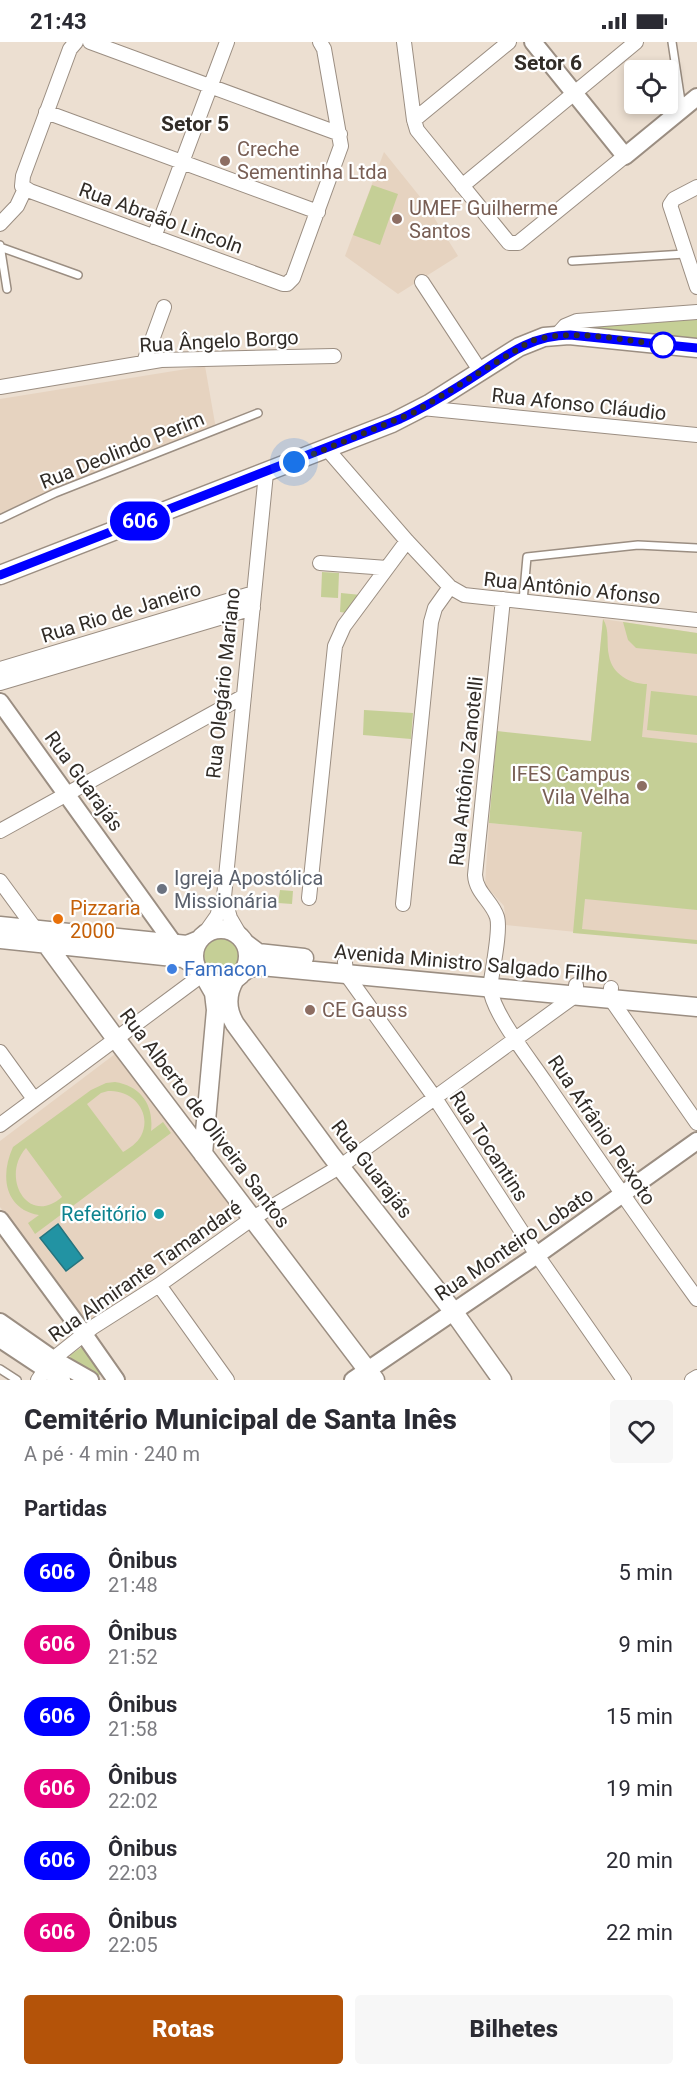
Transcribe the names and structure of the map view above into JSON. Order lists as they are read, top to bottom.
{
  "streets": {
    "main road": ["Rua Guarajás", "Avenida Ministro Salgado Filho", "Rua Alberto de Oliveira Santos"],
    "street": [
      "Rua Abraão Lincoln",
      "Rua Ângelo Borgo",
      "Rua Afonso Cláudio",
      "Rua Antônio Afonso",
      "Rua Rio de Janeiro",
      "Rua Olegário Mariano",
      "Rua Antônio Zanotelli",
      "Rua Afrânio Peixoto",
      "Rua Tocantins",
      "Rua Monteiro Lobato",
      "Rua Almirante Tamandaré"
    ],
    "lane": ["Rua Deolindo Perim"]
  },
  "crossings": [
    ["Rua Antônio Afonso", "Rua Antônio Zanotelli"],
    ["Rua Rio de Janeiro", "Rua Olegário Mariano"],
    ["Rua Olegário Mariano", "Rua Guarajás"],
    ["Rua Olegário Mariano", "Avenida Ministro Salgado Filho"],
    ["Rua Antônio Zanotelli", "Avenida Ministro Salgado Filho"],
    ["Rua Antônio Zanotelli", "Rua Afrânio Peixoto"],
    ["Rua Guarajás", "Avenida Ministro Salgado Filho"],
    ["Rua Guarajás", "Rua Monteiro Lobato"],
    ["Rua Guarajás", "Rua Almirante Tamandaré"],
    ["Avenida Ministro Salgado Filho", "Rua Afrânio Peixoto"],
    ["Avenida Ministro Salgado Filho", "Rua Tocantins"],
    ["Avenida Ministro Salgado Filho", "Rua Almirante Tamandaré"],
    ["Rua Alberto de Oliveira Santos", "Rua Monteiro Lobato"],
    ["Rua Alberto de Oliveira Santos", "Rua Almirante Tamandaré"],
    ["Rua Afrânio Peixoto", "Rua Monteiro Lobato"],
    ["Rua Afrânio Peixoto", "Rua Almirante Tamandaré"],
    ["Rua Tocantins", "Rua Monteiro Lobato"],
    ["Rua Tocantins", "Rua Almirante Tamandaré"]
  ],
  "districts": ["Setor 6", "Setor 5"],
  "places": [
    "Creche Sementinha Ltda",
    "UMEF Guilherme Santos",
    "IFES Campus Vila Velha",
    "Igreja Apostólica Missionária",
    "Pizzaria 2000",
    "Famacon",
    "CE Gauss",
    "Refeitório"
  ],
  "lines": ["bus line 606"],
  "page": {
    "status": "21:43",
    "on_map": "606",
    "heading": [
      ["Cemitério Municipal de Santa Inês", "A pé · 4 min · 240 m"],
      "Partidas"
    ],
    "list": [
      {
        "mark": "606",
        "name": "Ônibus",
        "note": "21:48",
        "value": "5 min"
      },
      {
        "mark": "606",
        "name": "Ônibus",
        "note": "21:52",
        "value": "9 min"
      },
      {
        "mark": "606",
        "name": "Ônibus",
        "note": "21:58",
        "value": "15 min"
      },
      {
        "mark": "606",
        "name": "Ônibus",
        "note": "22:02",
        "value": "19 min"
      },
      {
        "mark": "606",
        "name": "Ônibus",
        "note": "22:03",
        "value": "20 min"
      },
      {
        "mark": "606",
        "name": "Ônibus",
        "note": "22:05",
        "value": "22 min"
      }
    ],
    "buttons": ["Rotas", "Bilhetes"]
  }
}
